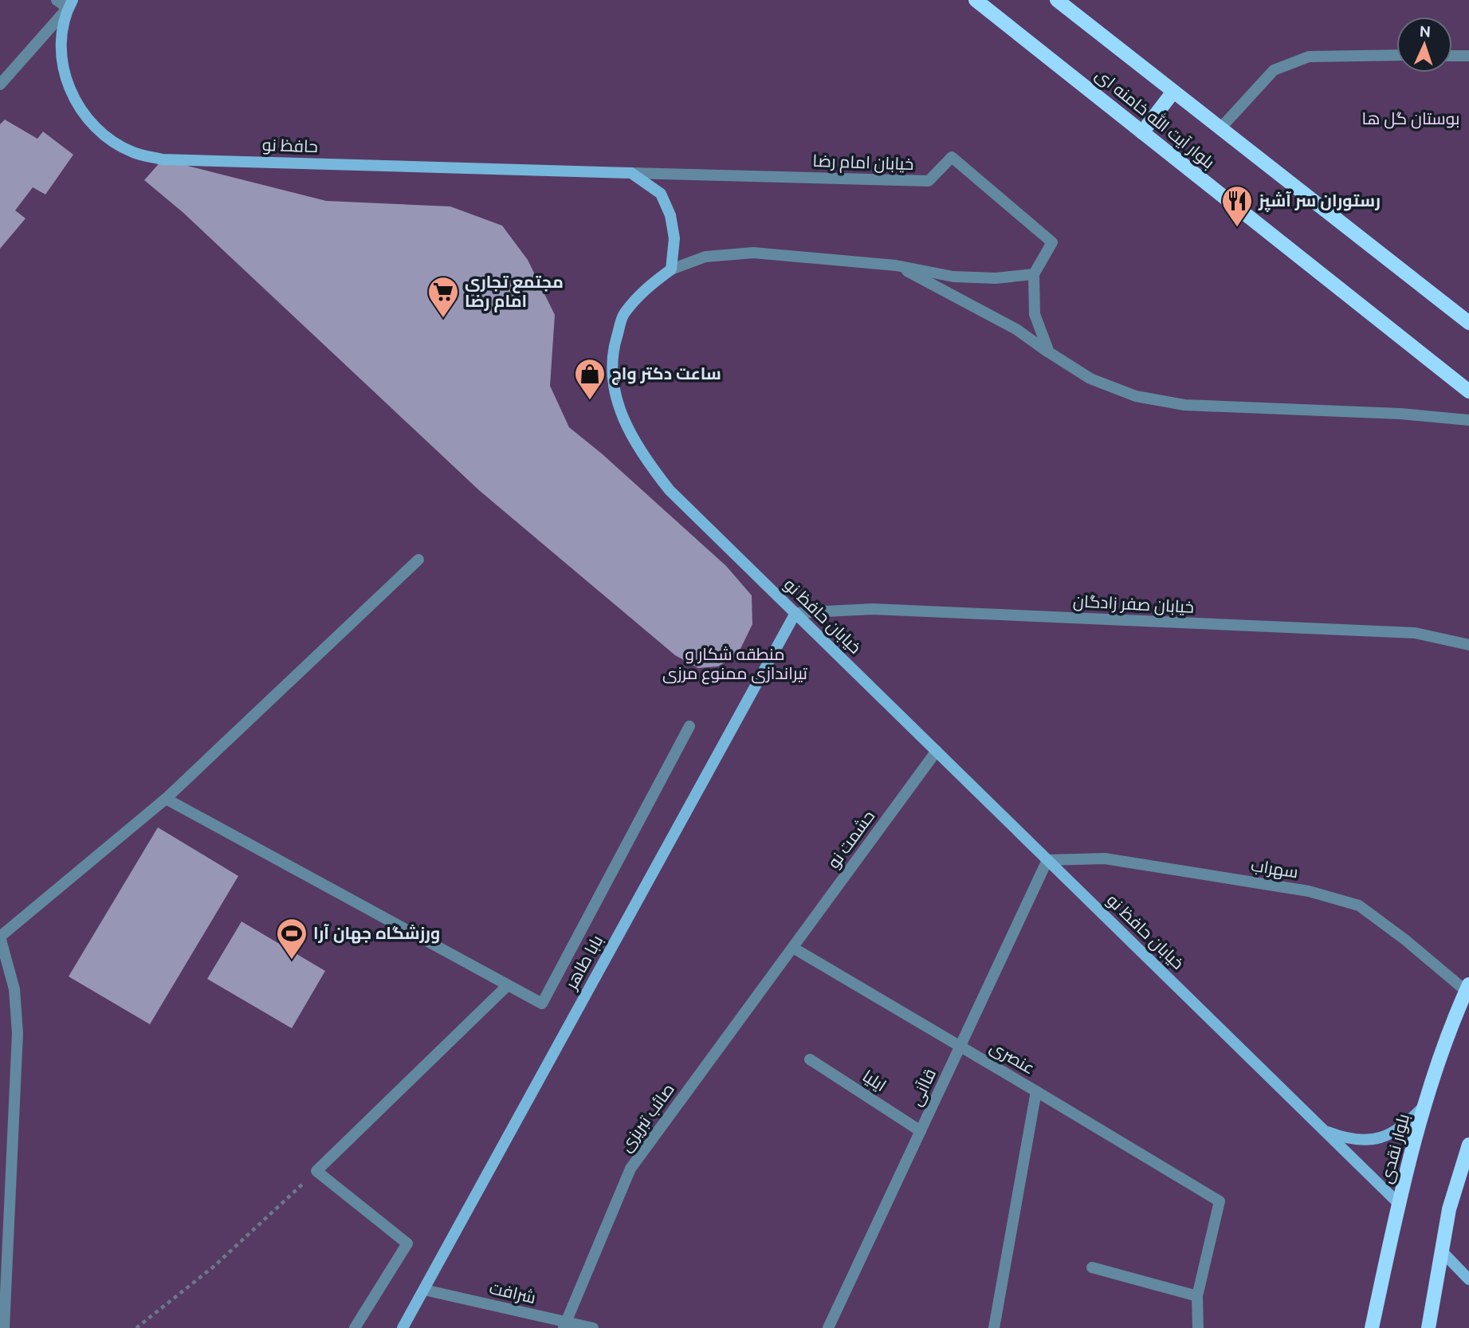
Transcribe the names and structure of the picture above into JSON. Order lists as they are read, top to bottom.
{
  "streets": {
    "main road": [
      "بلوار آیت الله خامنه ای",
      "حافظ نو",
      "خیابان حافظ نو",
      "بابا طاهر",
      "بلوار نقدی"
    ],
    "street": [
      "خیابان امام رضا",
      "خیابان صفر زادگان",
      "حشمت نو",
      "سهراب",
      "عنصری",
      "ایلیا",
      "قاآنی",
      "صائب تبریزی",
      "شرافت"
    ]
  },
  "crossings": [
    ["حافظ نو", "خیابان امام رضا"],
    ["خیابان امام رضا", "خیابان حافظ نو"],
    ["خیابان صفر زادگان", "خیابان حافظ نو"],
    ["خیابان صفر زادگان", "بابا طاهر"],
    ["خیابان حافظ نو", "حشمت نو"],
    ["خیابان حافظ نو", "سهراب"],
    ["خیابان حافظ نو", "بابا طاهر"],
    ["خیابان حافظ نو", "قاآنی"],
    ["خیابان حافظ نو", "بلوار نقدی"],
    ["حشمت نو", "عنصری"],
    ["حشمت نو", "صائب تبریزی"],
    ["سهراب", "قاآنی"],
    ["سهراب", "بلوار نقدی"],
    ["بابا طاهر", "شرافت"],
    ["عنصری", "قاآنی"],
    ["عنصری", "صائب تبریزی"],
    ["ایلیا", "قاآنی"],
    ["صائب تبریزی", "شرافت"]
  ],
  "parks": ["بوستان گل ها", "منطقه شکار و تیراندازی ممنوع مرزی"],
  "places": {
    "restaurant": ["رستوران سر آشپز"],
    "supermarket": ["مجتمع تجاری امام رضا"],
    "shop": ["ساعت دکتر واچ"],
    "sports": ["ورزشگاه جهان آرا"]
  },
  "north": "top"
}
